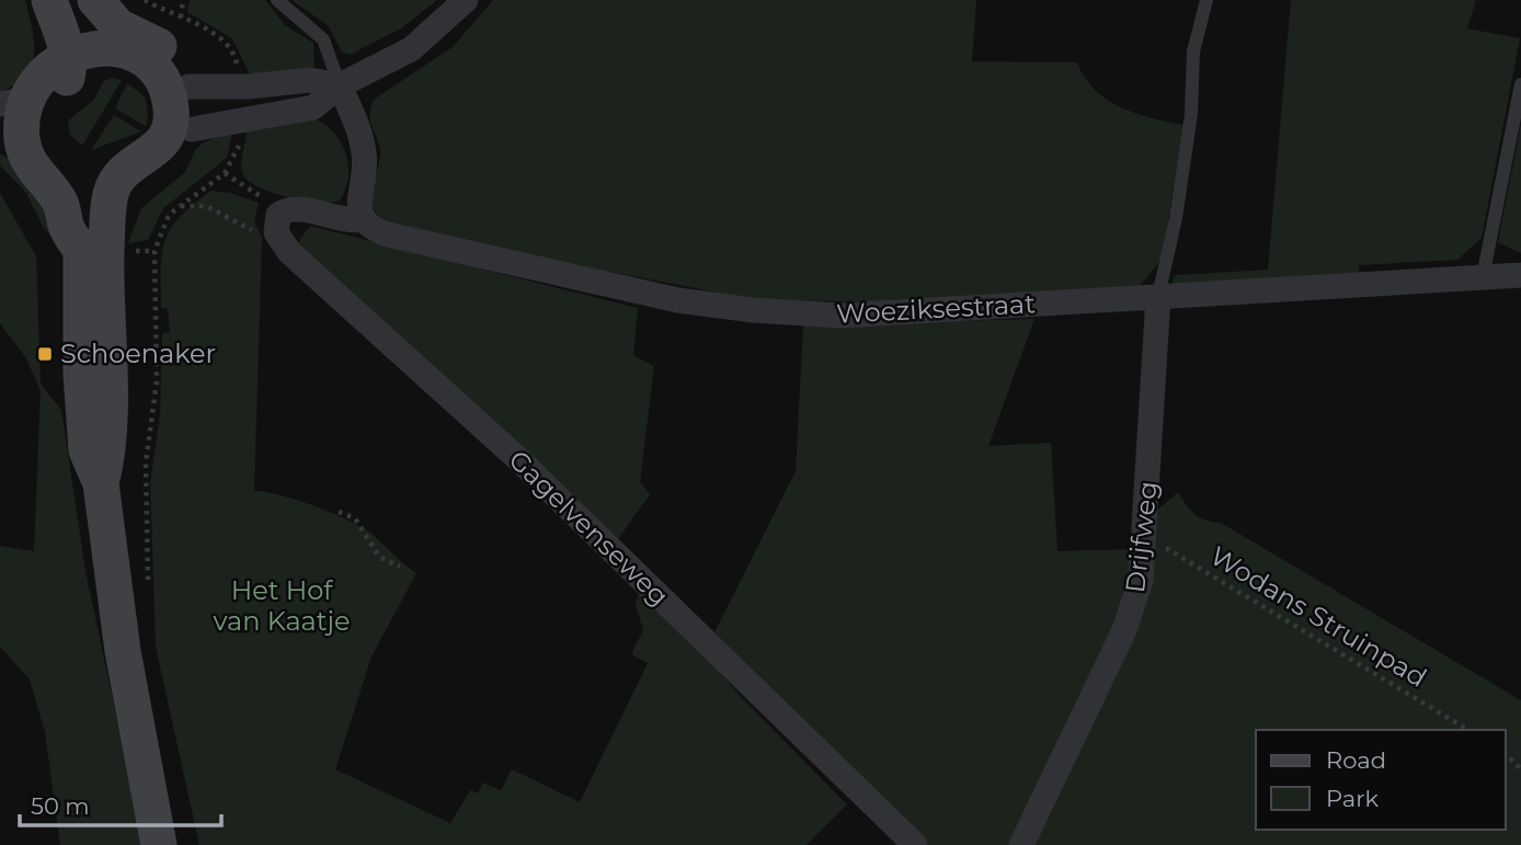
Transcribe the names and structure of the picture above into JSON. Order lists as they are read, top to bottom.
{
  "streets": {
    "street": ["Woeziksestraat", "Gagelvenseweg", "Drijfweg"],
    "path": ["Wodans Struinpad"]
  },
  "crossings": [
    ["Woeziksestraat", "Drijfweg"],
    ["Drijfweg", "Wodans Struinpad"]
  ],
  "parks": ["Het Hof van Kaatje"],
  "places": {
    "transit": ["Schoenaker"]
  },
  "legend": ["Road", "Park"],
  "scale_bar": "50 m"
}
